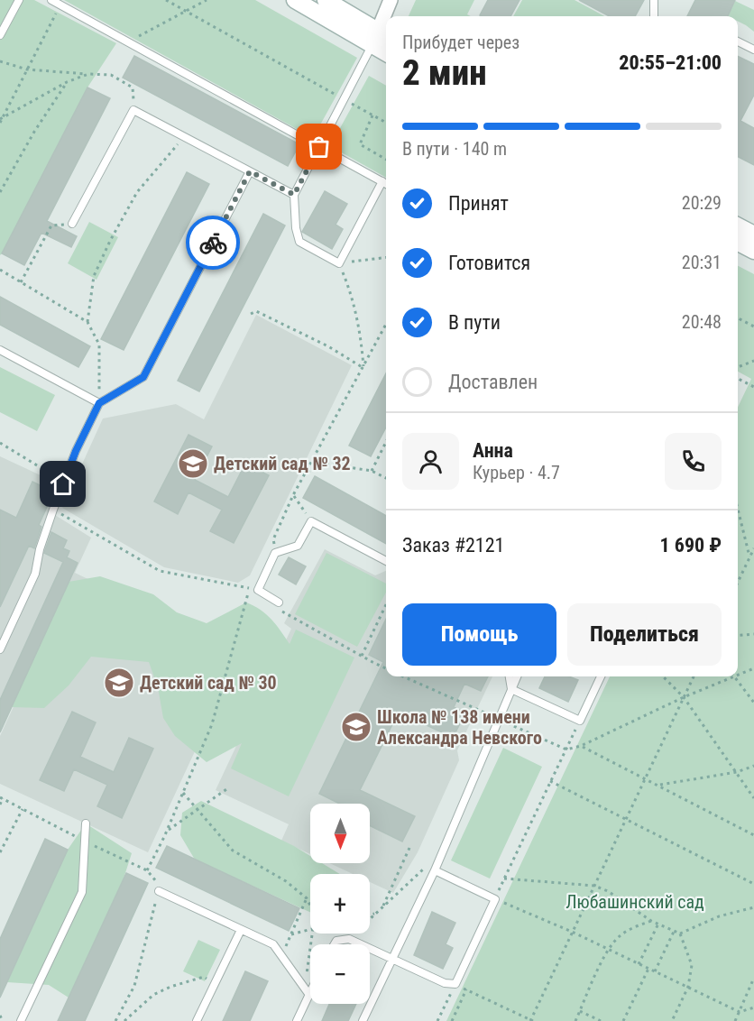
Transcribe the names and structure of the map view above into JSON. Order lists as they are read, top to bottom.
{
  "parks": ["Любашинский сад"],
  "places": {
    "school or university": ["Детский сад № 32", "Детский сад № 30", "Школа № 138 имени Александра Невского"]
  },
  "north": "bottom",
  "page": {
    "heading": ["2 мин", "Прибудет через", "20:55–21:00"],
    "panel": [
      "Анна",
      "Курьер · 4.7",
      "Заказ #2121",
      "1 690 ₽"
    ],
    "bar": "В пути · 140 m",
    "list": [
      ["Принят", "20:29"],
      ["Готовится", "20:31"],
      ["В пути", "20:48"],
      "Доставлен"
    ],
    "buttons": ["Помощь", "Поделиться"],
    "map_buttons": ["+", "−"]
  }
}
